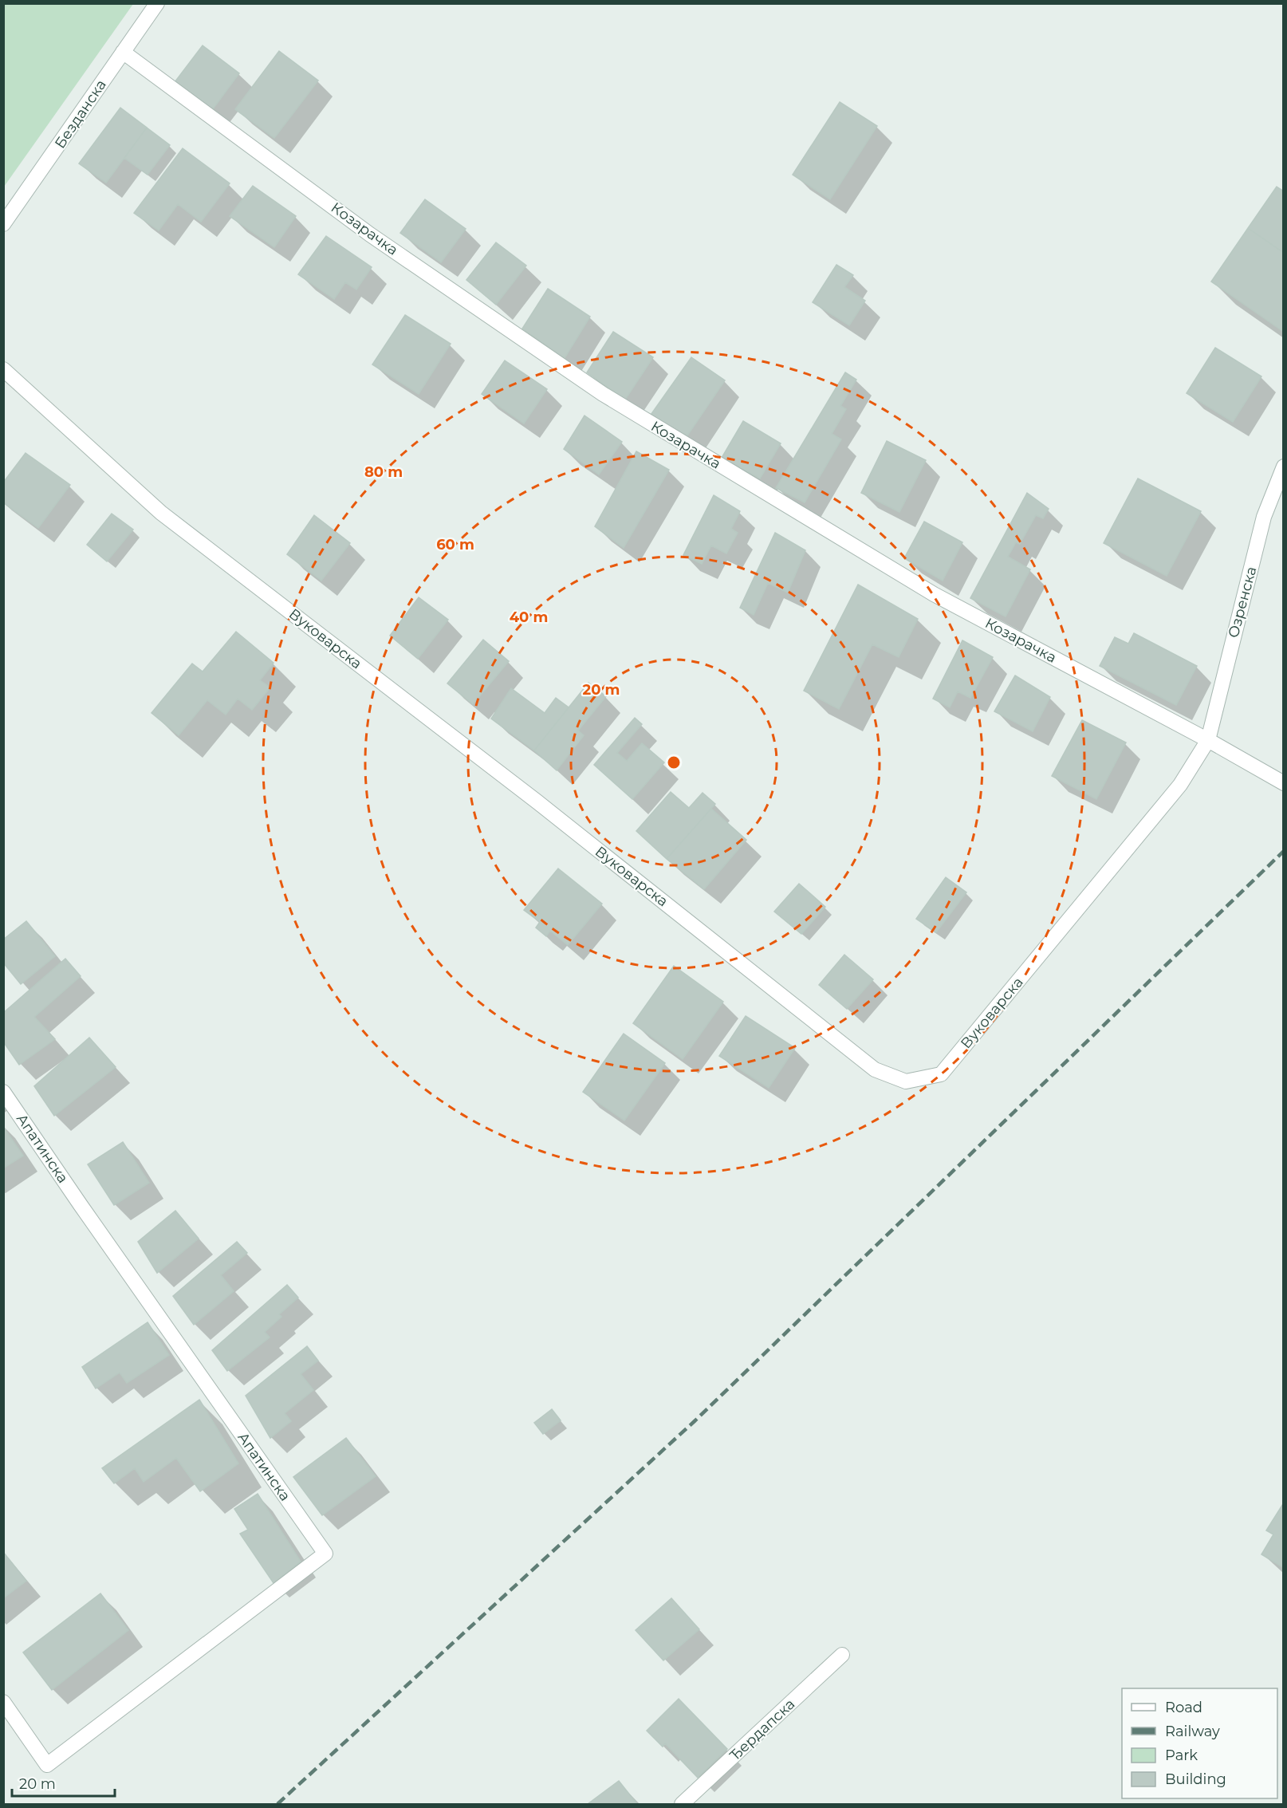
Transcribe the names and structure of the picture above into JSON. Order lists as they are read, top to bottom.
{
  "streets": {
    "street": [
      "Безданска",
      "Козарачка",
      "Озренска",
      "Вуковарска",
      "Апатинска",
      "Ђердапска"
    ]
  },
  "crossings": [
    ["Безданска", "Козарачка"],
    ["Козарачка", "Озренска"],
    ["Козарачка", "Вуковарска"],
    ["Озренска", "Вуковарска"]
  ],
  "legend": [
    "Road",
    "Railway",
    "Park",
    "Building"
  ],
  "scale_bar": "20 m",
  "rings": [
    "80 m",
    "60 m",
    "40 m",
    "20 m"
  ]
}
